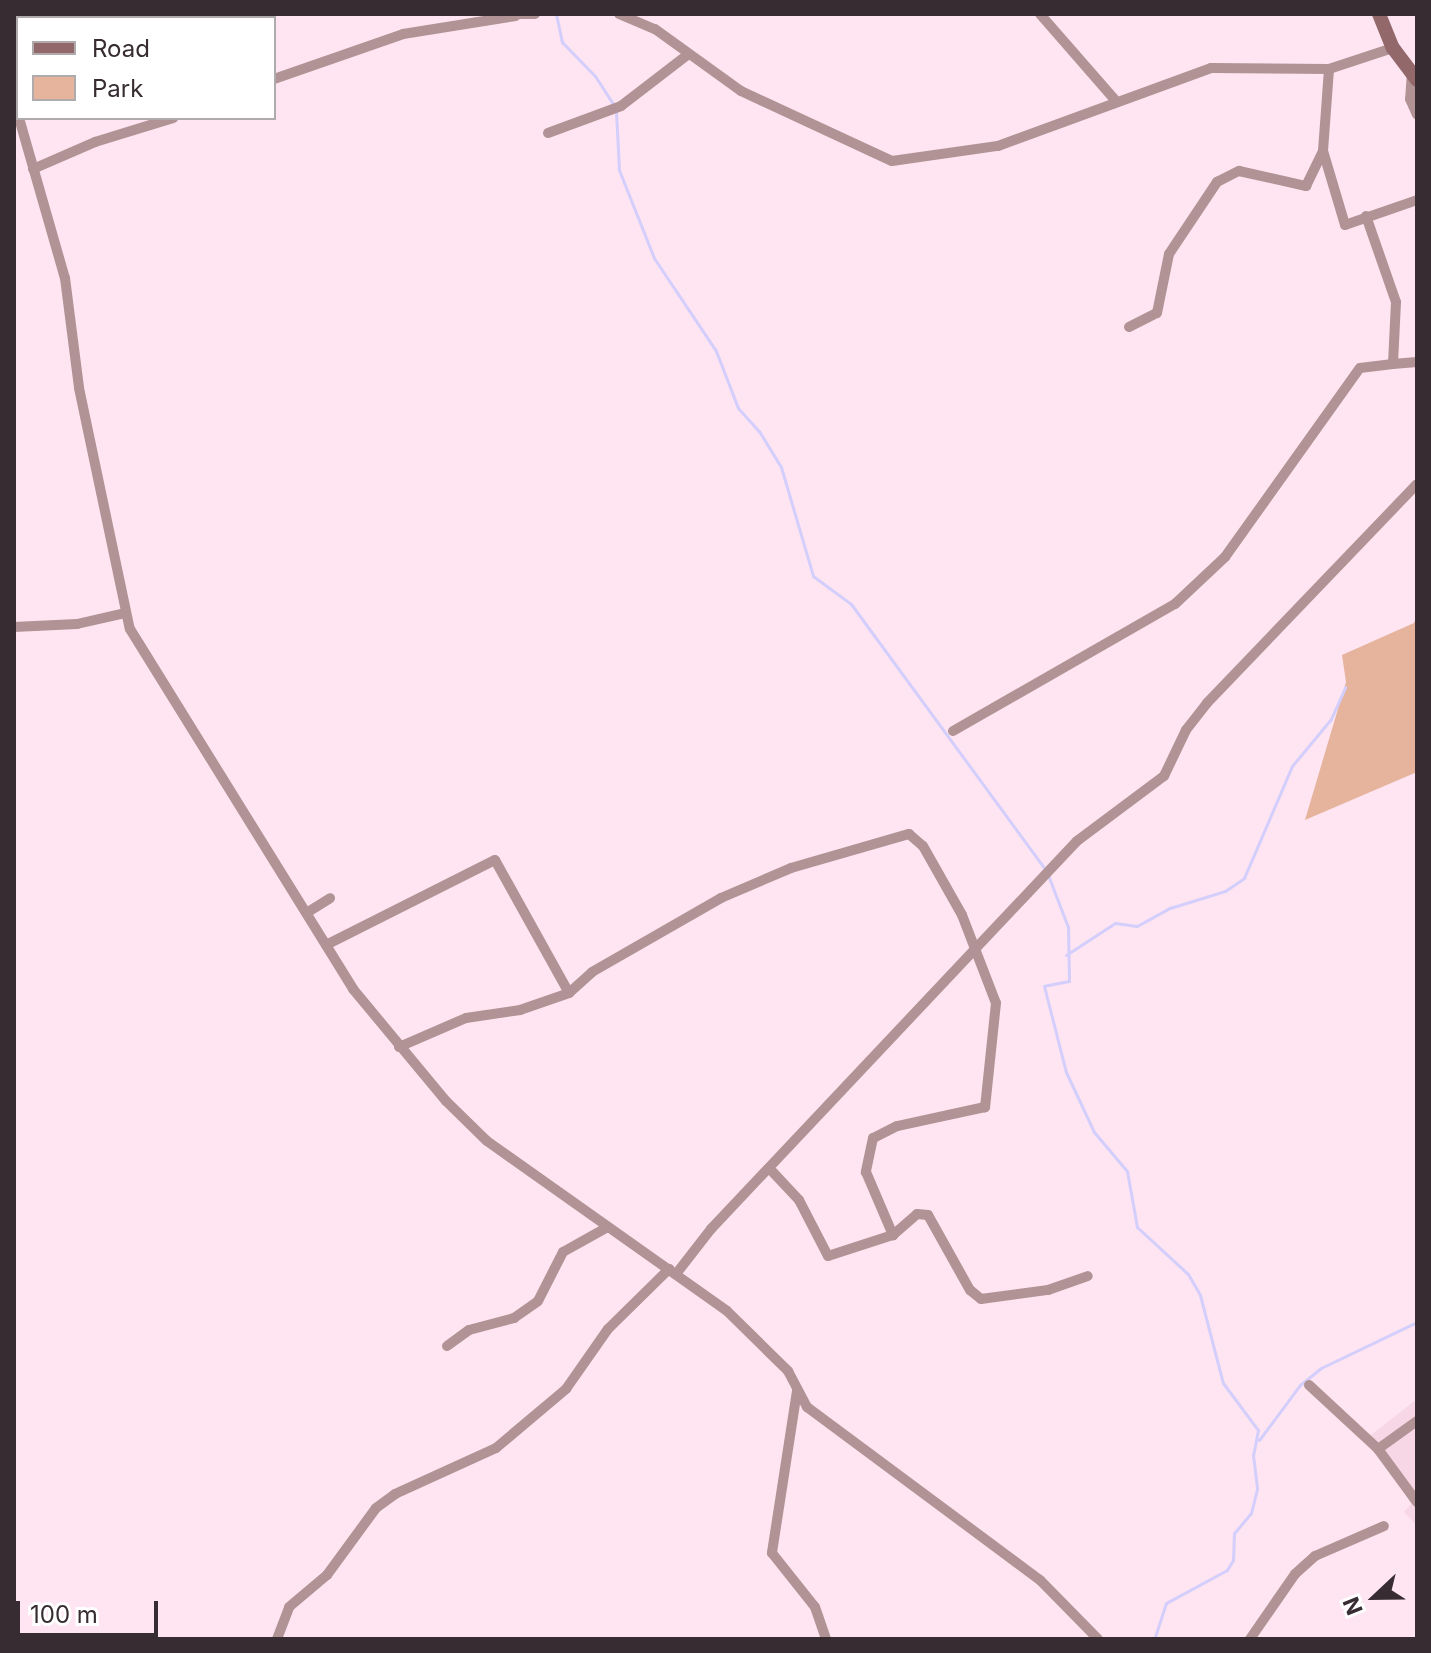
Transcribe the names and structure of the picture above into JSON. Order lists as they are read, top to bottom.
{
  "legend": ["Road", "Park"],
  "scale_bar": "100 m",
  "north": "left"
}
